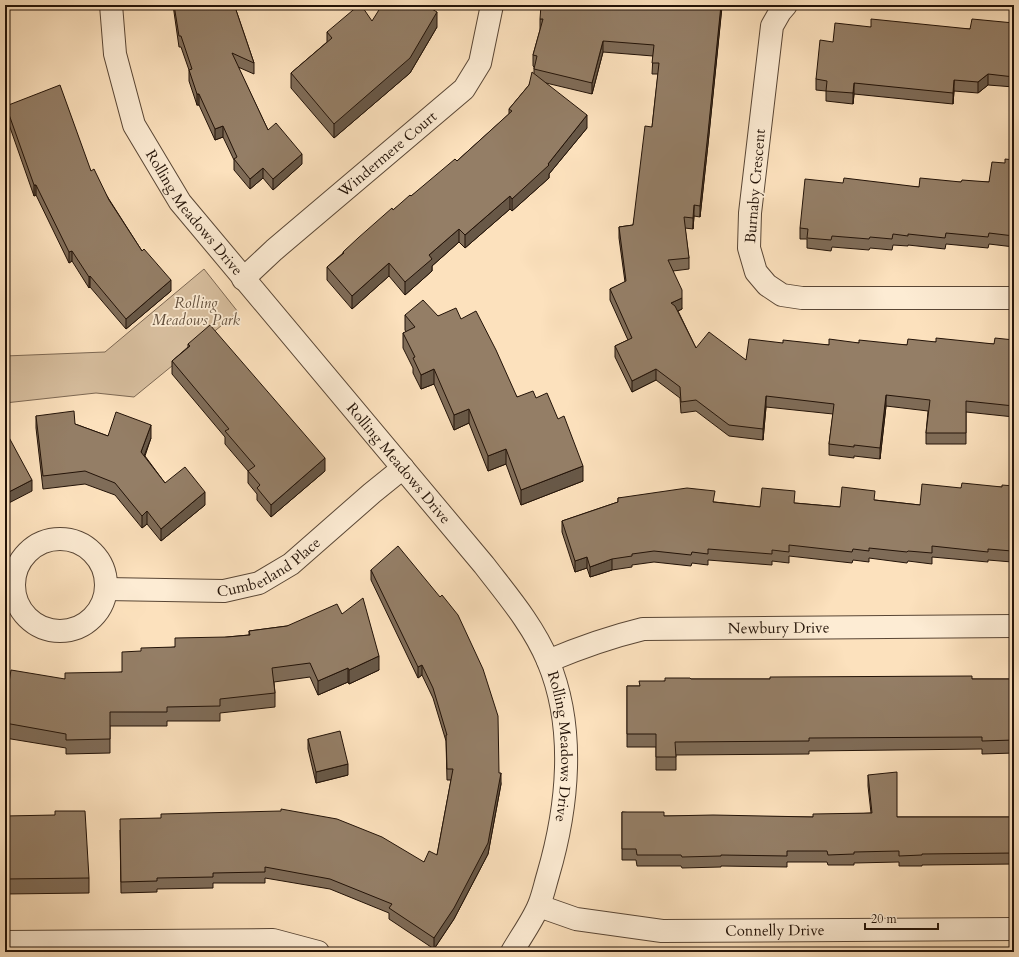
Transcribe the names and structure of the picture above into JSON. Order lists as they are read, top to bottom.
{
  "streets": {
    "street": [
      "Windermere Court",
      "Burnaby Crescent",
      "Rolling Meadows Drive",
      "Cumberland Place",
      "Newbury Drive",
      "Connelly Drive"
    ]
  },
  "crossings": [
    ["Windermere Court", "Rolling Meadows Drive"],
    ["Rolling Meadows Drive", "Cumberland Place"],
    ["Rolling Meadows Drive", "Newbury Drive"],
    ["Rolling Meadows Drive", "Connelly Drive"]
  ],
  "parks": ["Rolling Meadows Park"],
  "scale_bar": "20 m"
}
